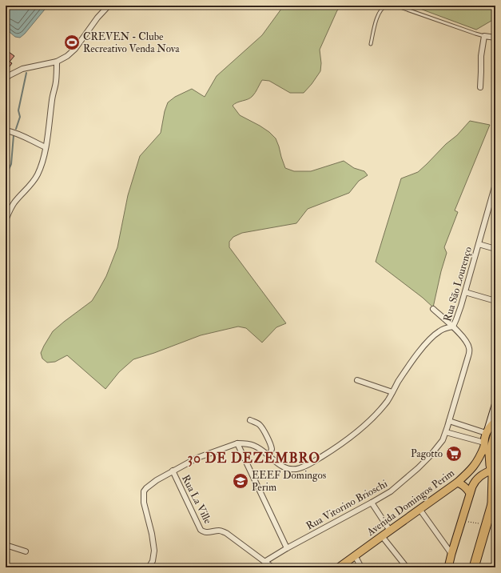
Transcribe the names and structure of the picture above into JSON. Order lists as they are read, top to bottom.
{
  "streets": {
    "main road": ["Avenida Domingos Perim"],
    "street": ["Rua São Lourenço", "Rua La Ville", "Rua Vitorino Brioschi"]
  },
  "crossings": [
    ["Rua São Lourenço", "Rua Vitorino Brioschi"],
    ["Rua La Ville", "Rua Vitorino Brioschi"]
  ],
  "districts": ["30 DE DEZEMBRO"],
  "places": {
    "sports": ["CREVEN - Clube Recreativo Venda Nova"],
    "supermarket": ["Pagotto"],
    "school or university": ["EEEF Domingos Perim"]
  }
}
